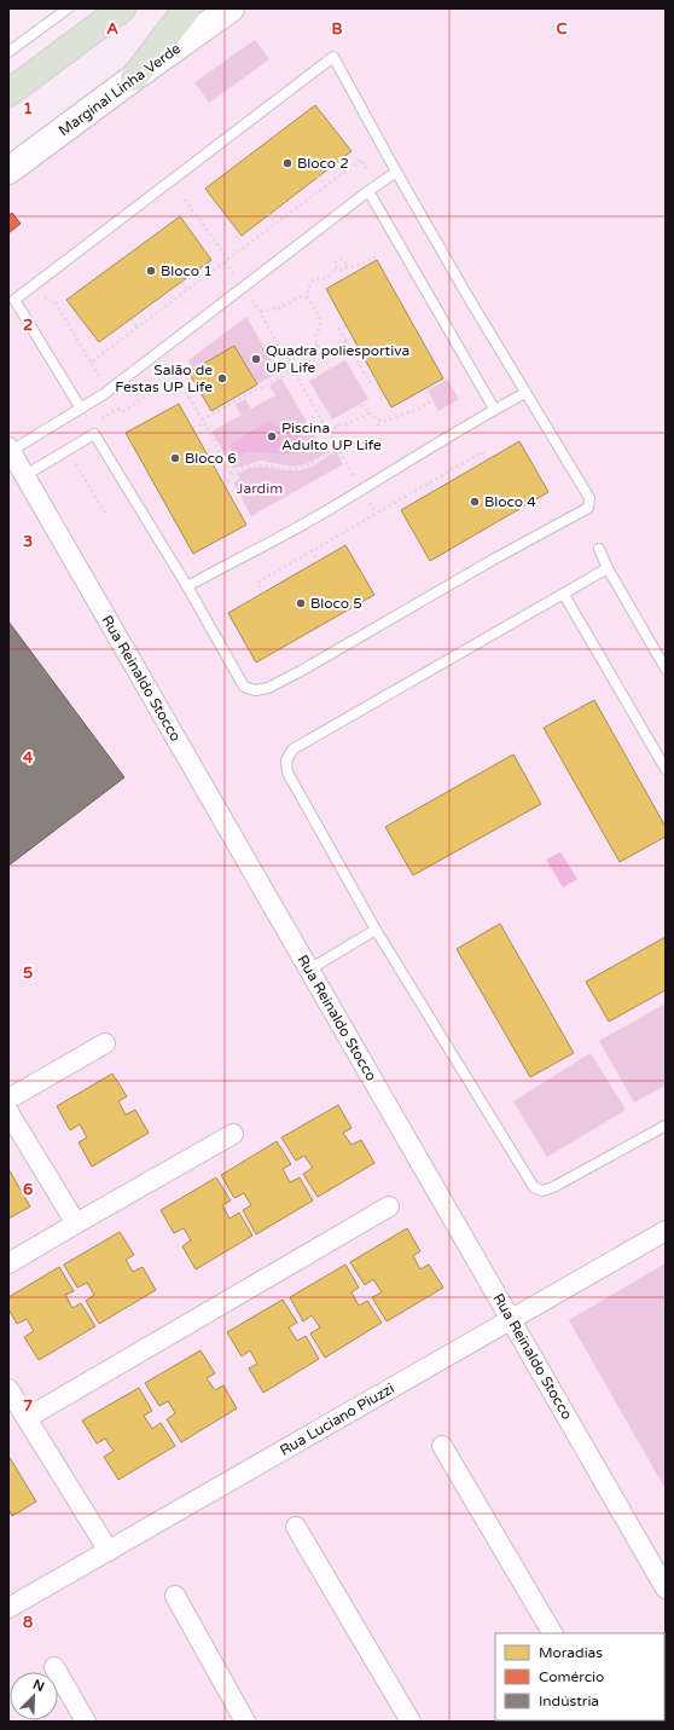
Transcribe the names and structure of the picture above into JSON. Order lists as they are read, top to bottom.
{
  "streets": {
    "main road": ["Marginal Linha Verde"],
    "street": ["Rua Reinaldo Stocco", "Rua Luciano Piuzzi"]
  },
  "crossings": [
    ["Rua Reinaldo Stocco", "Rua Luciano Piuzzi"]
  ],
  "parks": ["Jardim"],
  "places": [
    "Bloco 2",
    "Bloco 1",
    "Quadra poliesportiva UP Life",
    "Salão de Festas UP Life",
    "Piscina Adulto UP Life",
    "Bloco 6",
    "Bloco 4",
    "Bloco 5"
  ],
  "legend": ["Moradias", "Comércio", "Indústria"],
  "north": "top right",
  "grid": {
    "columns": ["A", "B", "C"],
    "rows": [
      "1",
      "2",
      "3",
      "4",
      "5",
      "6",
      "7",
      "8"
    ]
  }
}
